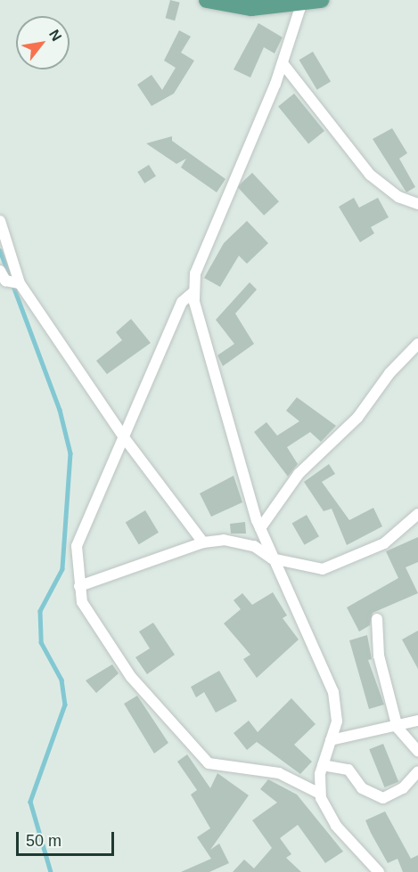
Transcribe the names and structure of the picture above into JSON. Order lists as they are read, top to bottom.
{
  "scale_bar": "50 m",
  "north": "top right"
}
